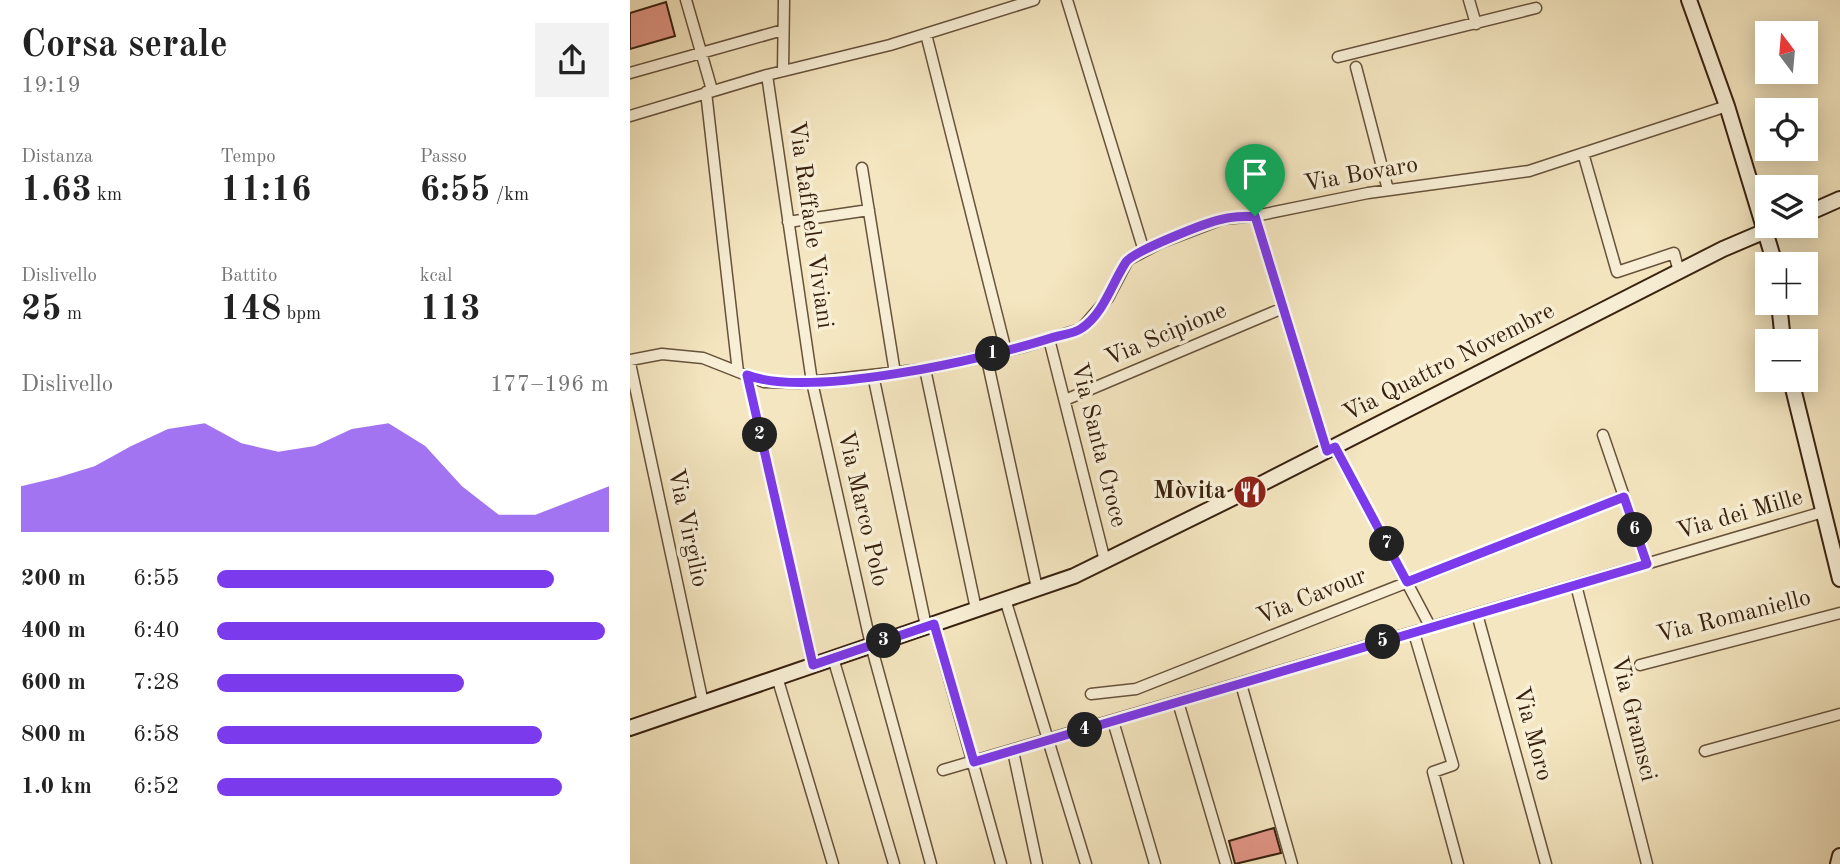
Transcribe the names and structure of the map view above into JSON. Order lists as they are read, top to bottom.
{
  "streets": {
    "street": [
      "Via Bovaro",
      "Via Raffaele Viviani",
      "Via Scipione",
      "Via Quattro Novembre",
      "Via Santa Croce",
      "Via Marco Polo",
      "Via dei Mille",
      "Via Virgilio",
      "Via Cavour",
      "Via Romaniello",
      "Via Gramsci",
      "Via Moro"
    ]
  },
  "crossings": [
    ["Via Bovaro", "Via Raffaele Viviani"],
    ["Via Bovaro", "Via Santa Croce"],
    ["Via Bovaro", "Via Marco Polo"],
    ["Via Bovaro", "Via Virgilio"],
    ["Via Raffaele Viviani", "Via Marco Polo"],
    ["Via Scipione", "Via Santa Croce"],
    ["Via Quattro Novembre", "Via Santa Croce"],
    ["Via Quattro Novembre", "Via Marco Polo"],
    ["Via Quattro Novembre", "Via Virgilio"],
    ["Via dei Mille", "Via Romaniello"],
    ["Via dei Mille", "Via Gramsci"],
    ["Via dei Mille", "Via Moro"]
  ],
  "places": {
    "restaurant": ["Mòvita"]
  },
  "north": "top",
  "page": {
    "heading": ["Corsa serale", "19:19"],
    "map_buttons": ["+", "−"],
    "stats": [
      ["Distanza", "1.63 km"],
      ["Tempo", "11:16"],
      ["Passo", "6:55 /km"],
      ["Dislivello", "25 m"],
      ["Battito", "148 bpm"],
      ["kcal", "113"]
    ],
    "pins": [
      "1",
      "2",
      "6",
      "7",
      "3",
      "5",
      "4"
    ],
    "chart": ["Dislivello", "177–196 m"],
    "list": [
      {
        "name": "200 m",
        "note": "6:55"
      },
      {
        "name": "400 m",
        "note": "6:40"
      },
      {
        "name": "600 m",
        "note": "7:28"
      },
      {
        "name": "800 m",
        "note": "6:58"
      },
      {
        "name": "1.0 km",
        "note": "6:52"
      }
    ]
  }
}
